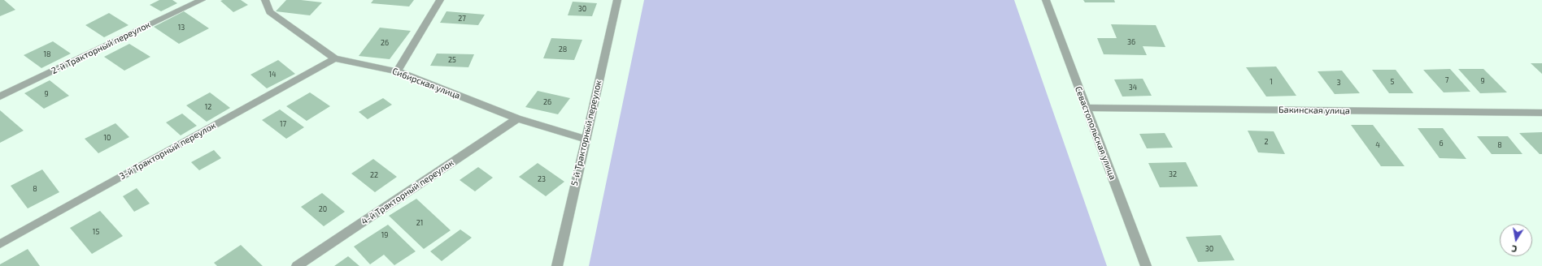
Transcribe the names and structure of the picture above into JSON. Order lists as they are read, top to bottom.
{
  "streets": {
    "street": [
      "2-й Тракторный переулок",
      "Сибирская улица",
      "Бакинская улица",
      "5-й Тракторный переулок",
      "Севастопольская улица",
      "3-й Тракторный переулок",
      "4-й Тракторный переулок"
    ]
  },
  "crossings": [
    ["Сибирская улица", "5-й Тракторный переулок"],
    ["Сибирская улица", "3-й Тракторный переулок"],
    ["Сибирская улица", "4-й Тракторный переулок"],
    ["Бакинская улица", "Севастопольская улица"]
  ],
  "house_numbers": [
    "30",
    "27",
    "13",
    "36",
    "26",
    "28",
    "18",
    "25",
    "14",
    "7",
    "9",
    "1",
    "5",
    "3",
    "34",
    "9",
    "26",
    "12",
    "17",
    "10",
    "2",
    "6",
    "4",
    "8",
    "32",
    "22",
    "23",
    "8",
    "20",
    "21",
    "15",
    "19",
    "30"
  ],
  "north": "bottom"
}
